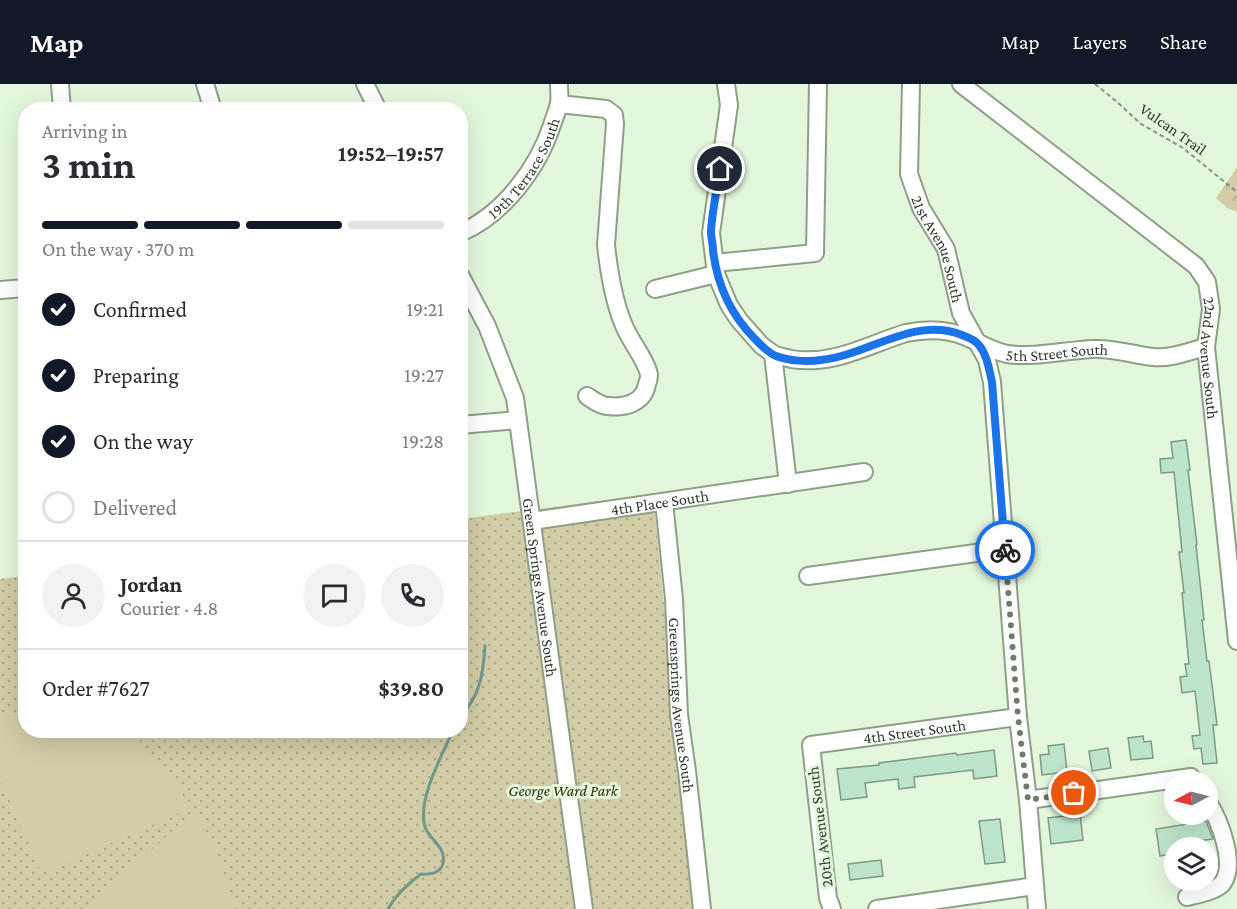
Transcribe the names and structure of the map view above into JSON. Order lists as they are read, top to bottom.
{
  "streets": {
    "street": [
      "19th Terrace South",
      "21st Avenue South",
      "5th Street South",
      "22nd Avenue South",
      "4th Place South",
      "Green Springs Avenue South",
      "Greensprings Avenue South",
      "4th Street South",
      "20th Avenue South"
    ],
    "path": ["Vulcan Trail"]
  },
  "crossings": [
    ["21st Avenue South", "5th Street South"],
    ["21st Avenue South", "4th Street South"],
    ["5th Street South", "22nd Avenue South"],
    ["4th Place South", "Green Springs Avenue South"],
    ["4th Place South", "Greensprings Avenue South"],
    ["4th Street South", "20th Avenue South"]
  ],
  "parks": ["George Ward Park"],
  "north": "left",
  "page": {
    "header": "Map",
    "nav": ["Map", "Layers", "Share"],
    "heading": ["3 min", "Arriving in", "19:52–19:57"],
    "panel": [
      "Jordan",
      "Courier · 4.8",
      "Order #7627",
      "$39.80"
    ],
    "bar": "On the way · 370 m",
    "list": [
      ["Confirmed", "19:21"],
      ["Preparing", "19:27"],
      ["On the way", "19:28"],
      "Delivered"
    ]
  }
}
